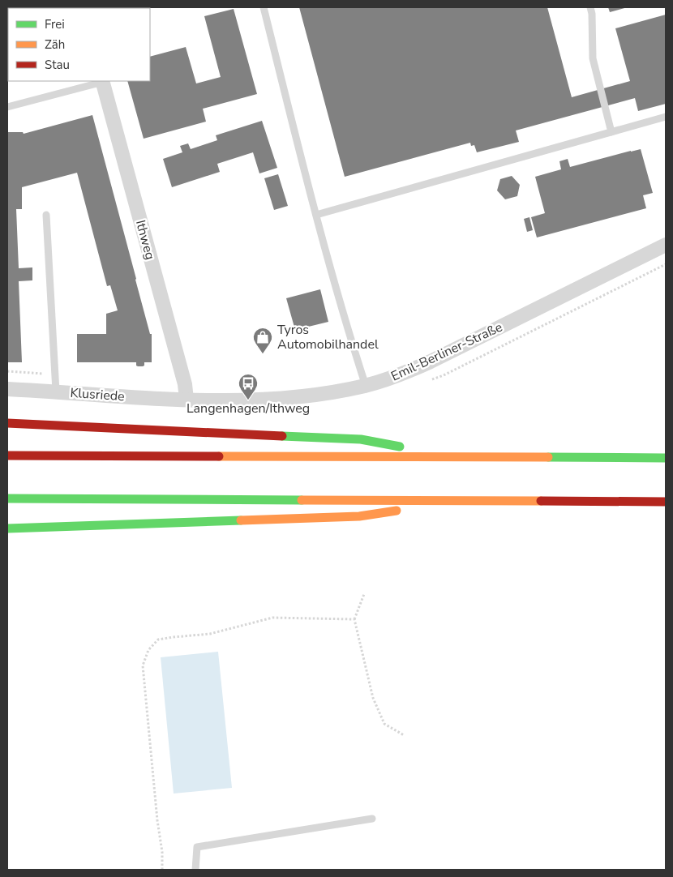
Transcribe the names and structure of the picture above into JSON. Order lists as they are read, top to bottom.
{
  "streets": {
    "street": ["Ithweg", "Emil-Berliner-Straße", "Klusriede"]
  },
  "crossings": [
    ["Ithweg", "Emil-Berliner-Straße"],
    ["Ithweg", "Klusriede"],
    ["Emil-Berliner-Straße", "Klusriede"]
  ],
  "places": {
    "shop": ["Tyros Automobilhandel"],
    "bus stop": ["Langenhagen/Ithweg"]
  },
  "legend": ["Frei", "Zäh", "Stau"]
}
